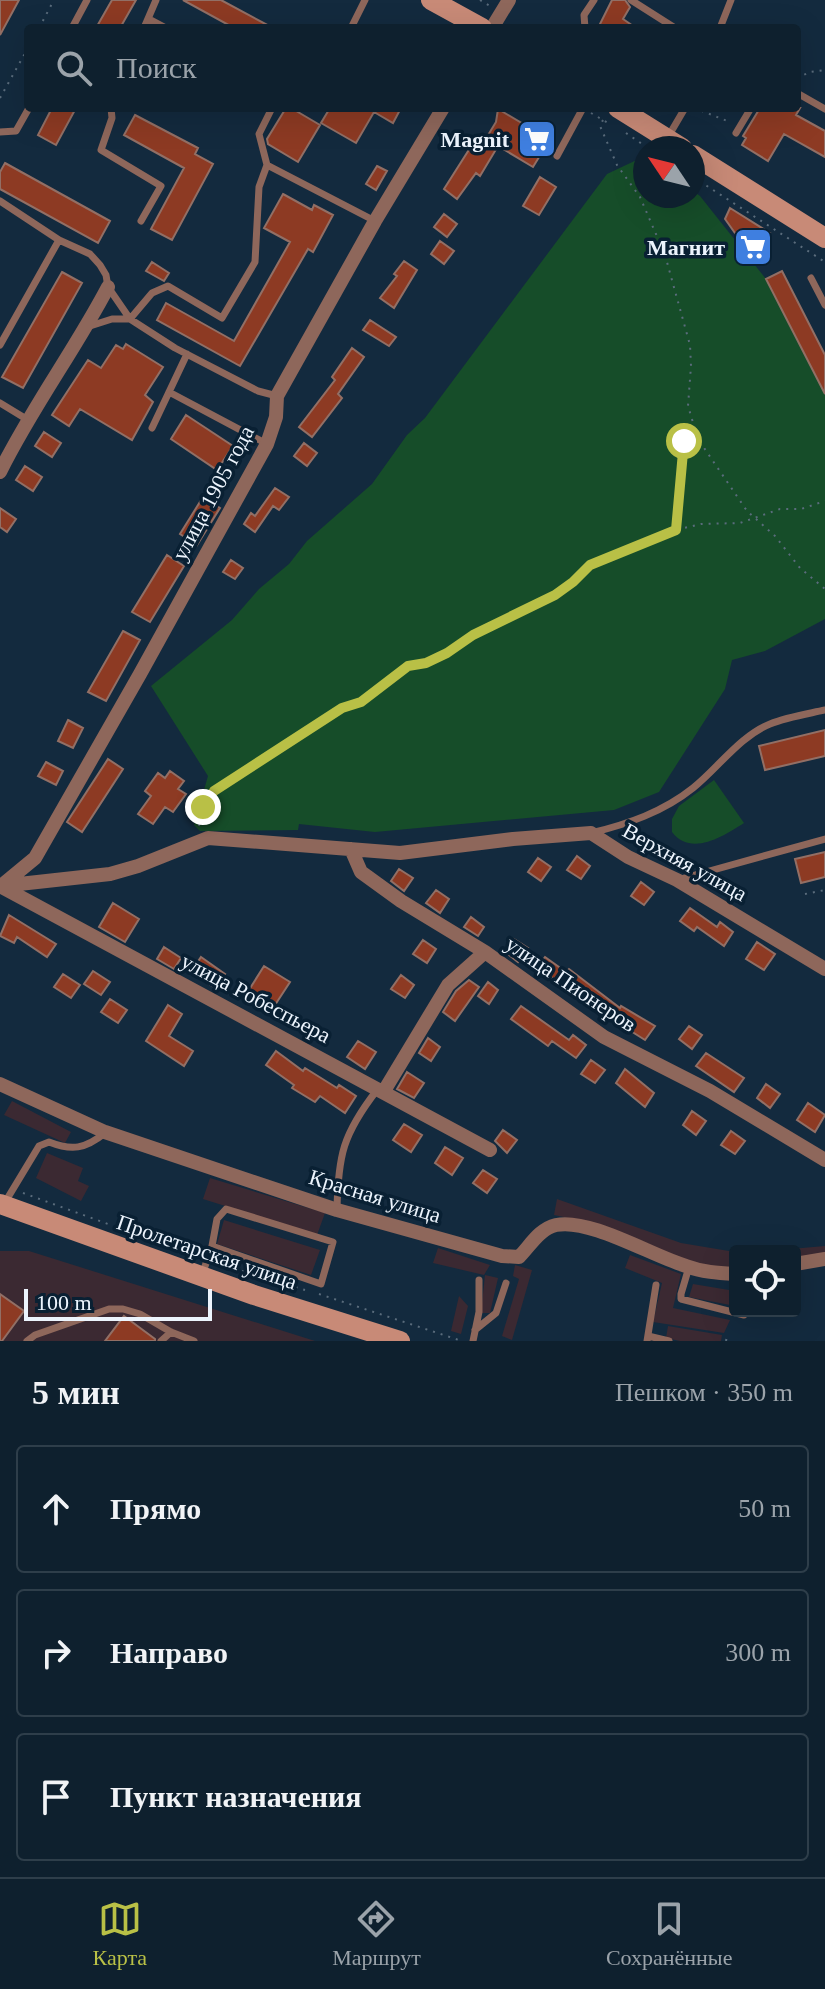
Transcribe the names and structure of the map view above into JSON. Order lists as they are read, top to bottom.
{
  "streets": {
    "main road": ["Пролетарская улица"],
    "street": [
      "улица 1905 года",
      "Верхняя улица",
      "улица Пионеров",
      "улица Робеспьера",
      "Красная улица"
    ]
  },
  "crossings": [
    ["улица 1905 года", "улица Робеспьера"],
    ["Верхняя улица", "улица Пионеров"]
  ],
  "places": {
    "supermarket": ["Magnit", "Магнит"]
  },
  "scale_bar": "100 m",
  "north": "top left",
  "page": {
    "search": "Поиск",
    "scale": "100 m",
    "heading": ["5 мин", "Пешком · 350 m"],
    "list": [
      ["Прямо", "50 m"],
      ["Направо", "300 m"],
      "Пункт назначения"
    ],
    "nav": ["Карта", "Маршрут", "Сохранённые"]
  }
}
